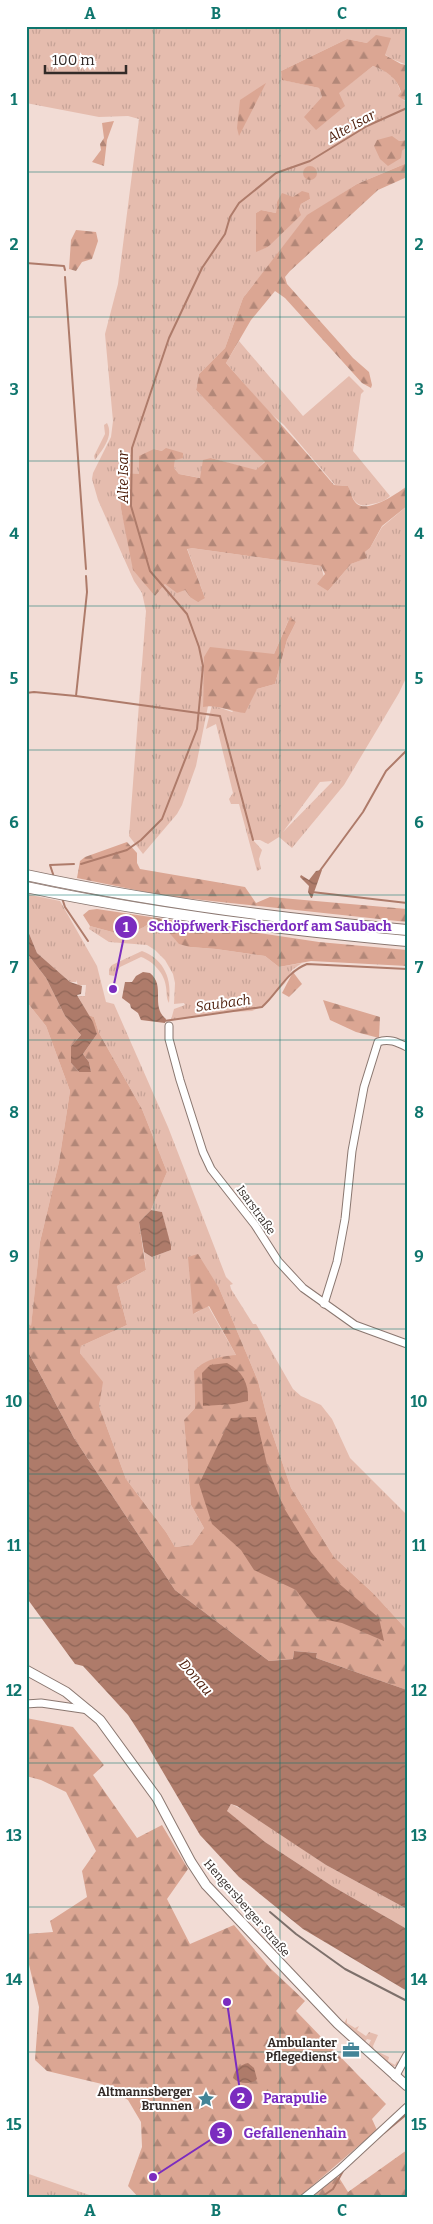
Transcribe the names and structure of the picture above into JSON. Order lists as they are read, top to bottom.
{
  "streets": {
    "main road": ["Hengersberger Straße"],
    "street": ["Isarstraße"]
  },
  "water": ["Alte Isar", "Saubach", "Donau"],
  "places": {
    "other": ["Schöpfwerk Fischerdorf am Saubach", "Parapulie", "Gefallenenhain"],
    "office": ["Ambulanter Pflegedienst"],
    "place": ["Altmannsberger Brunnen"]
  },
  "scale_bar": "100 m",
  "grid": {
    "columns": ["A", "B", "C"],
    "rows": [
      "1",
      "2",
      "3",
      "4",
      "5",
      "6",
      "7",
      "8",
      "9",
      "10",
      "11",
      "12",
      "13",
      "14",
      "15"
    ]
  }
}
